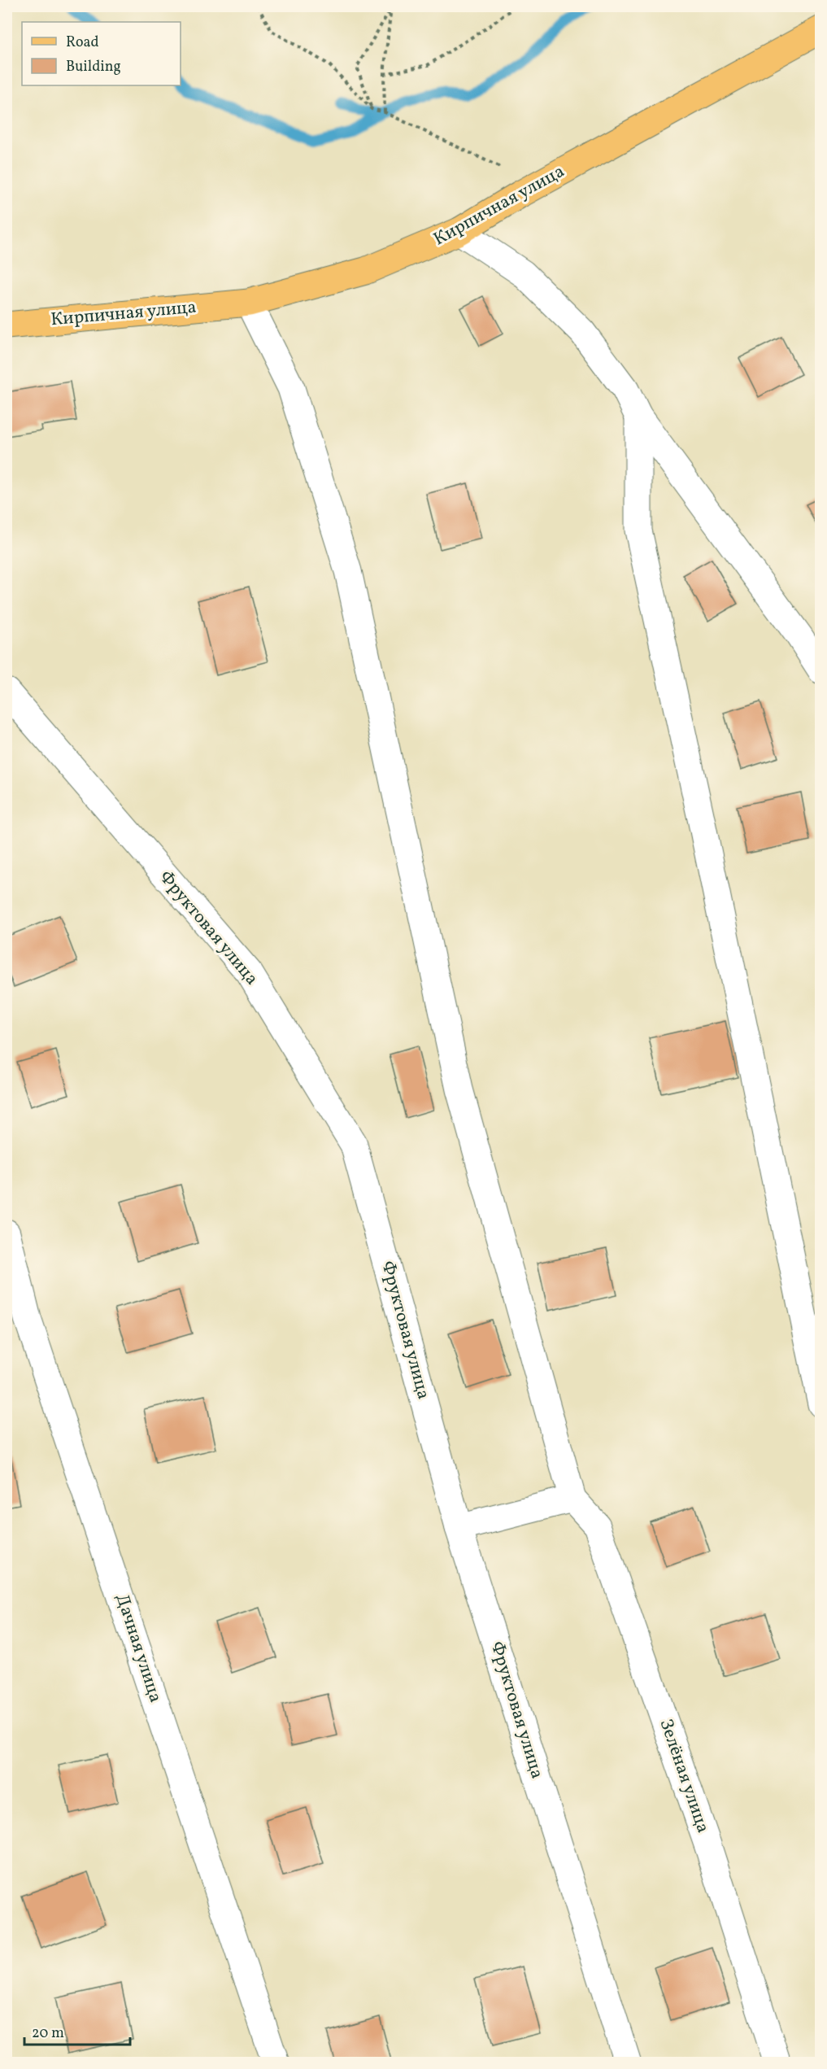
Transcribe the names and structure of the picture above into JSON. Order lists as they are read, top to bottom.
{
  "streets": {
    "main road": ["Кирпичная улица"],
    "street": ["Фруктовая улица", "Дачная улица", "Зелёная улица"]
  },
  "legend": ["Road", "Building"],
  "scale_bar": "20 m"
}
